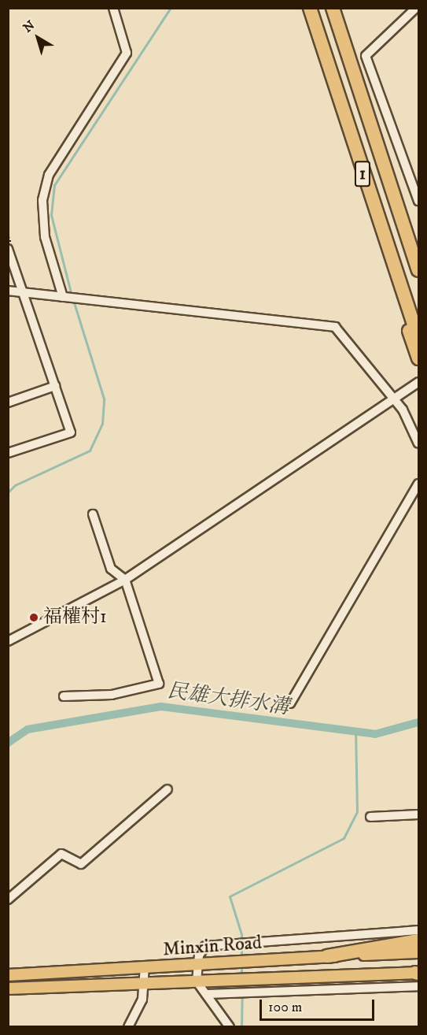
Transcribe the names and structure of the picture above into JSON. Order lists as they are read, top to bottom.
{
  "streets": {
    "highway": ["1"],
    "main road": ["Minxin Road"]
  },
  "water": ["民雄大排水溝"],
  "places": ["福權村1"],
  "scale_bar": "100 m",
  "north": "top left"
}
